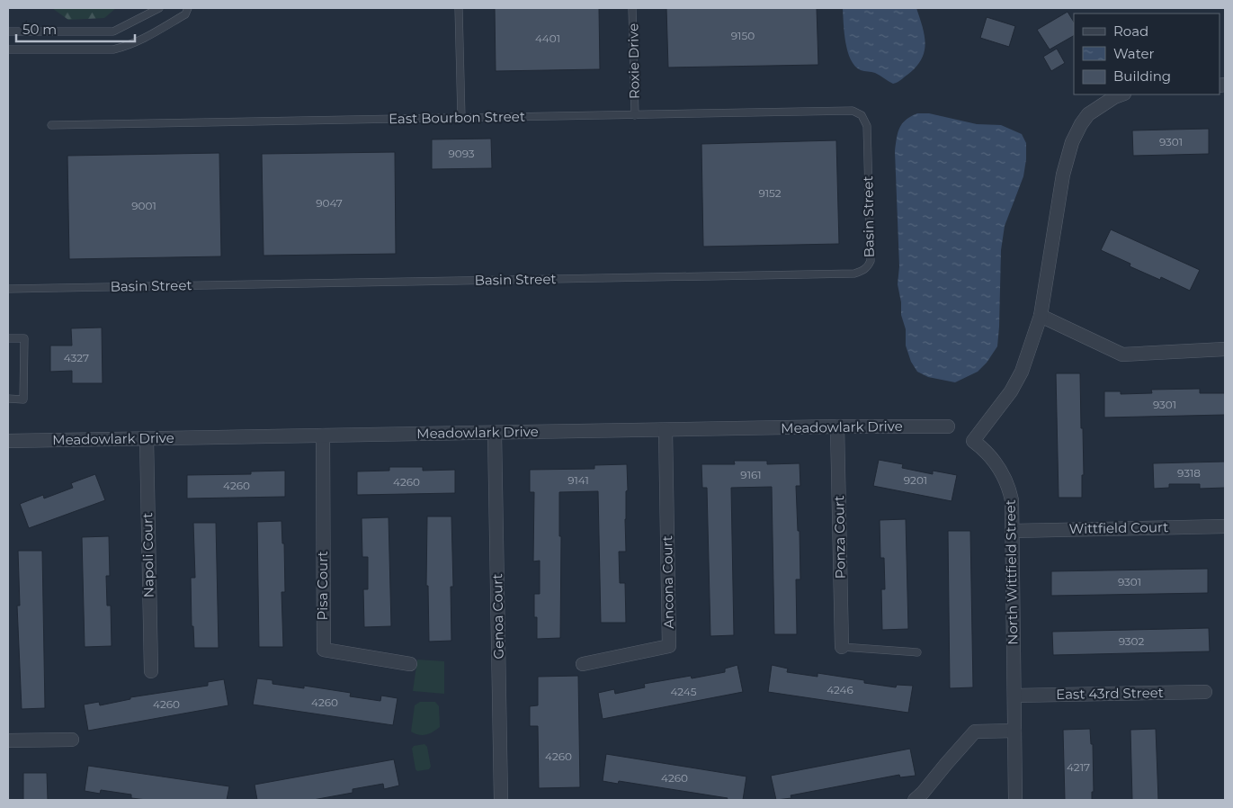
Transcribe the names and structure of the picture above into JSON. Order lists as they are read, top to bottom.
{
  "streets": {
    "street": [
      "Meadowlark Drive",
      "Wittfield Court",
      "Ponza Court",
      "Napoli Court",
      "North Wittfield Street",
      "Ancona Court",
      "Pisa Court",
      "Genoa Court",
      "East 43rd Street"
    ],
    "lane": ["Roxie Drive", "East Bourbon Street", "Basin Street"]
  },
  "crossings": [
    ["Roxie Drive", "East Bourbon Street"],
    ["East Bourbon Street", "Basin Street"],
    ["Meadowlark Drive", "Ponza Court"],
    ["Meadowlark Drive", "Napoli Court"],
    ["Meadowlark Drive", "Ancona Court"],
    ["Meadowlark Drive", "Pisa Court"],
    ["Meadowlark Drive", "Genoa Court"],
    ["Wittfield Court", "North Wittfield Street"],
    ["North Wittfield Street", "East 43rd Street"]
  ],
  "house_numbers": [
    "9150",
    "4401",
    "9301",
    "9093",
    "9152",
    "9047",
    "9001",
    "4327",
    "9301",
    "9318",
    "9161",
    "9141",
    "9201",
    "4260",
    "4260",
    "9301",
    "9302",
    "4246",
    "4245",
    "4260",
    "4260",
    "4260",
    "4217",
    "4260"
  ],
  "legend": ["Road", "Water", "Building"],
  "scale_bar": "50 m"
}
